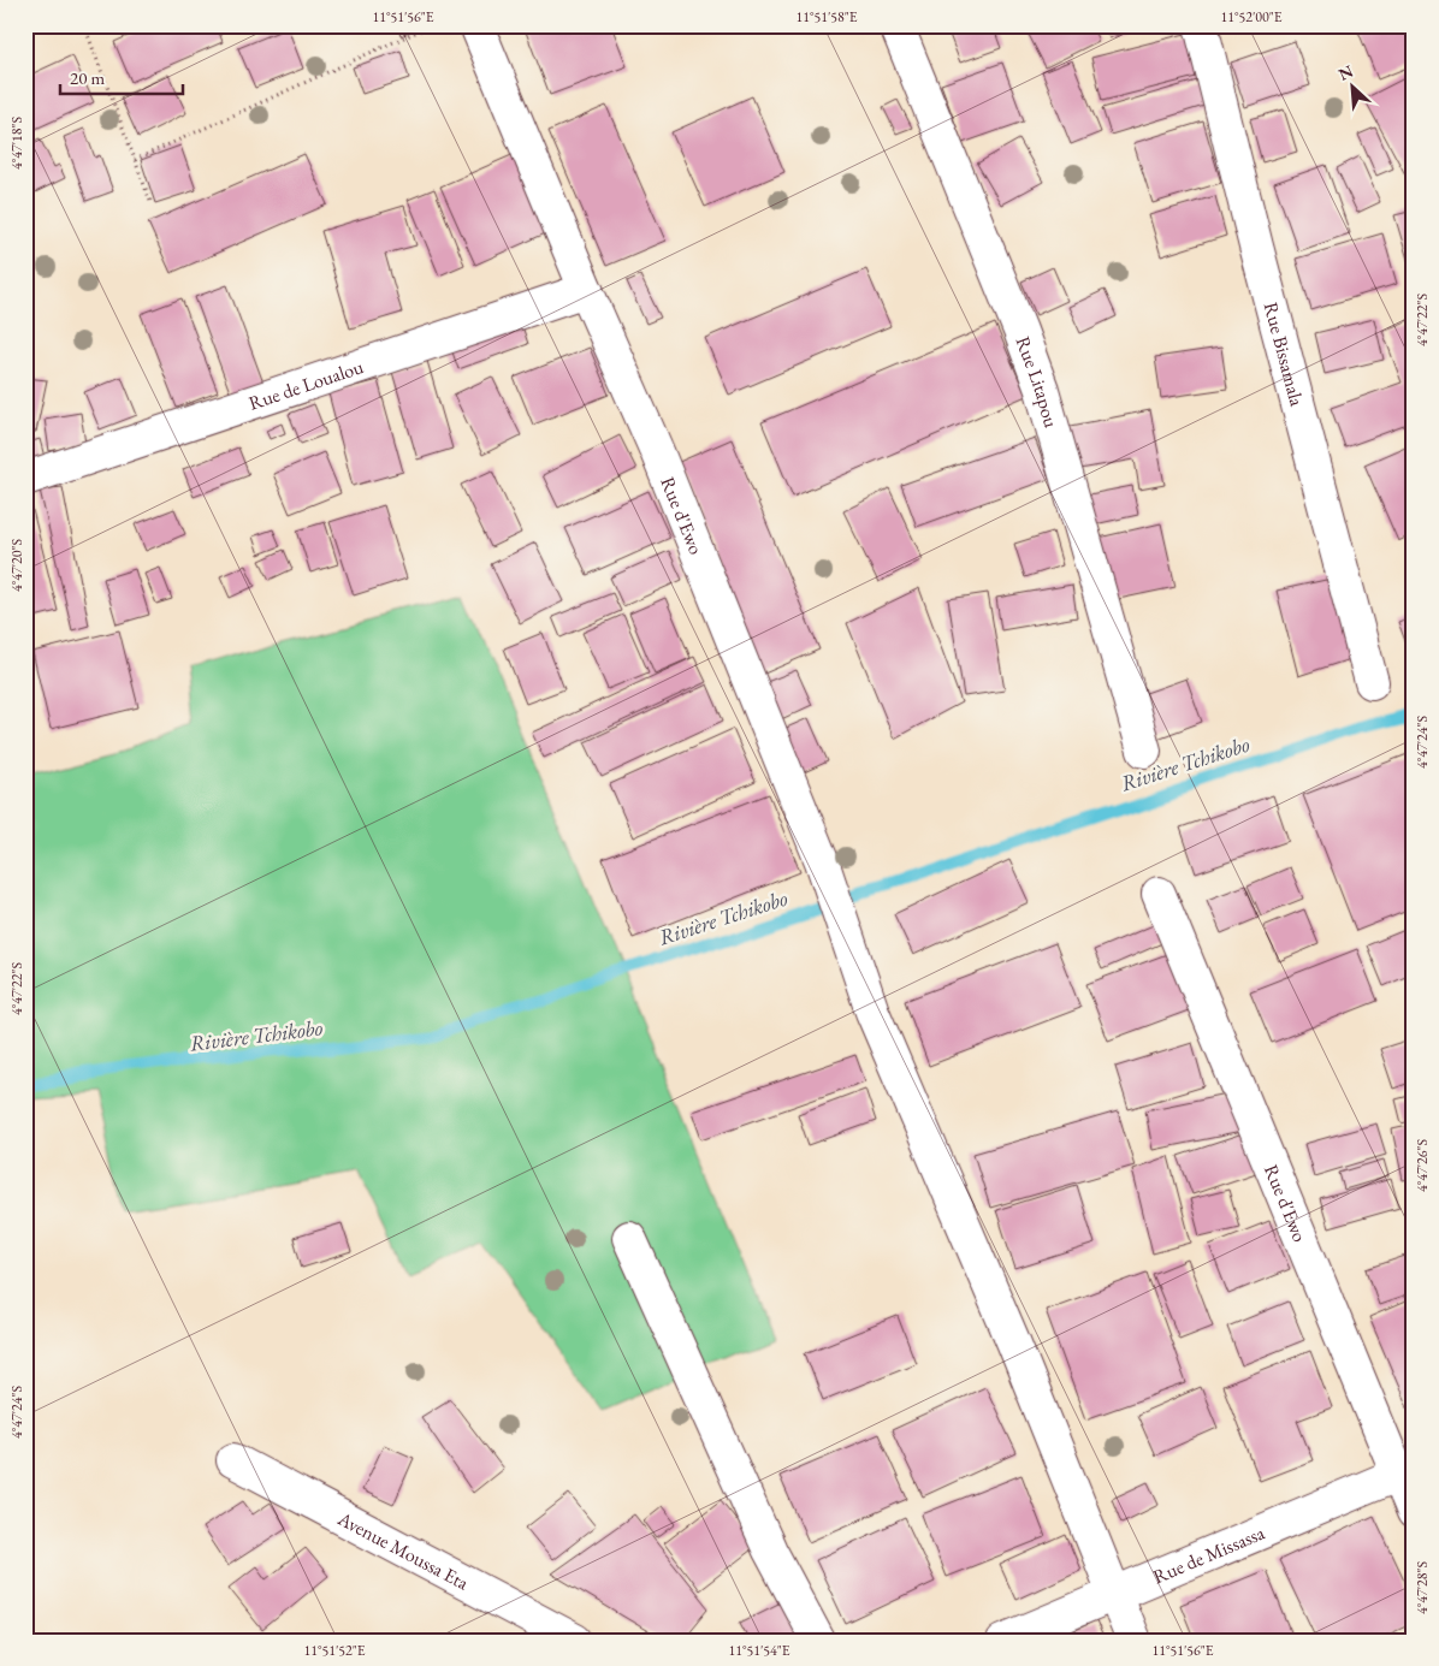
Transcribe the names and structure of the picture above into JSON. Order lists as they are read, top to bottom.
{
  "streets": {
    "street": [
      "Rue Bissamala",
      "Rue Litapou",
      "Rue de Loualou",
      "Rue d'Ewo",
      "Avenue Moussa Eta",
      "Rue de Missassa"
    ]
  },
  "crossings": [
    ["Rue de Loualou", "Rue d'Ewo"],
    ["Rue d'Ewo", "Rue de Missassa"]
  ],
  "water": ["Rivière Tchikobo"],
  "scale_bar": "20 m",
  "north": "top left",
  "coordinates": [
    "11°51'56\"E",
    "11°51'58\"E",
    "11°52'00\"E",
    "4°47'18\"S",
    "4°47'22\"S",
    "4°47'20\"S",
    "4°47'24\"S",
    "4°47'26\"S",
    "4°47'28\"S",
    "11°51'52\"E",
    "11°51'54\"E"
  ]
}
